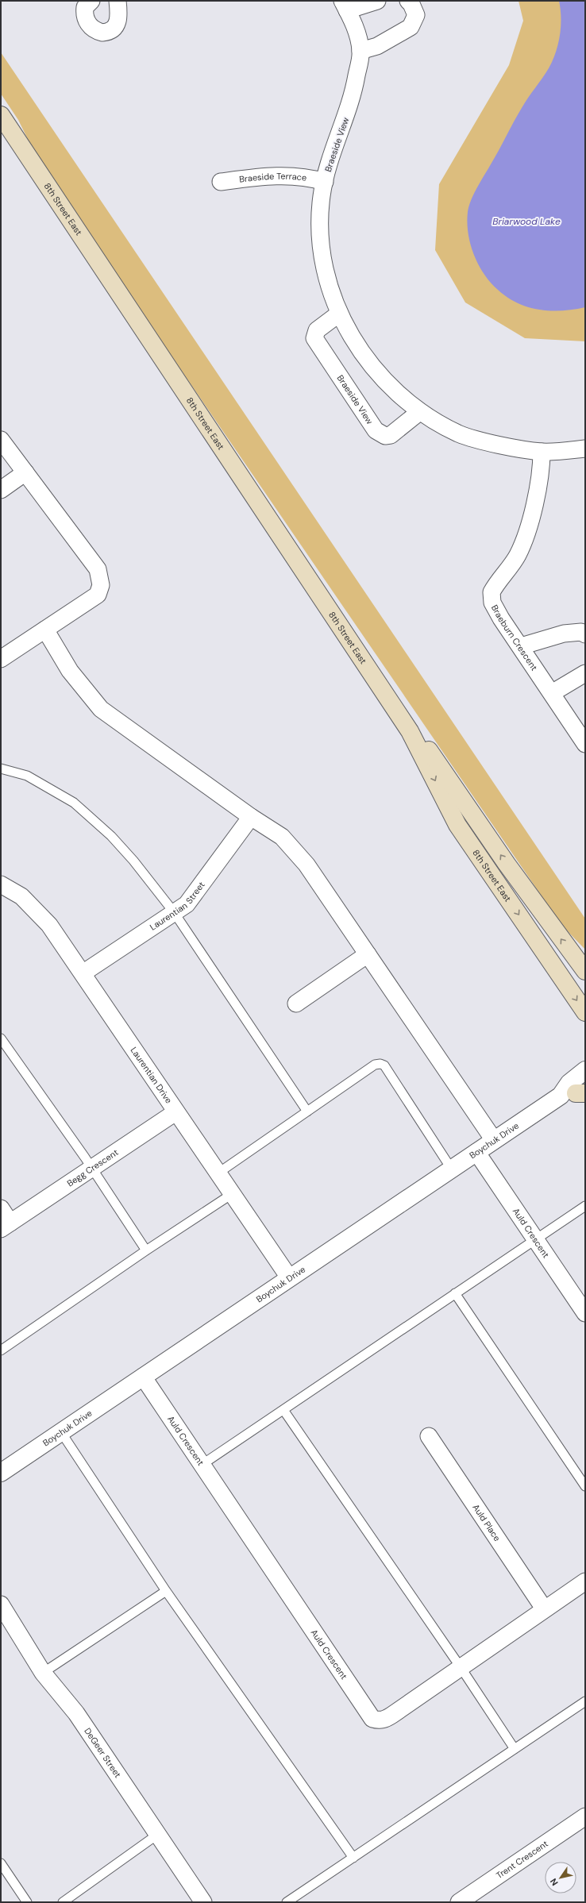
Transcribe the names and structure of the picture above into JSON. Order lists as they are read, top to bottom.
{
  "streets": {
    "main road": ["8th Street East"],
    "street": [
      "Braeside View",
      "Braeside Terrace",
      "Braeburn Crescent",
      "Laurentian Street",
      "Laurentian Drive",
      "Boychuk Drive",
      "Begg Crescent",
      "Auld Crescent",
      "Auld Place",
      "DeGeer Street",
      "Trent Crescent"
    ]
  },
  "crossings": [
    ["Braeside View", "Braeside Terrace"],
    ["Braeside View", "Braeburn Crescent"],
    ["Laurentian Street", "Laurentian Drive"],
    ["Laurentian Drive", "Boychuk Drive"],
    ["Laurentian Drive", "Begg Crescent"],
    ["Boychuk Drive", "Auld Crescent"],
    ["Auld Crescent", "Auld Place"]
  ],
  "water": ["Briarwood Lake"],
  "north": "bottom left"
}
